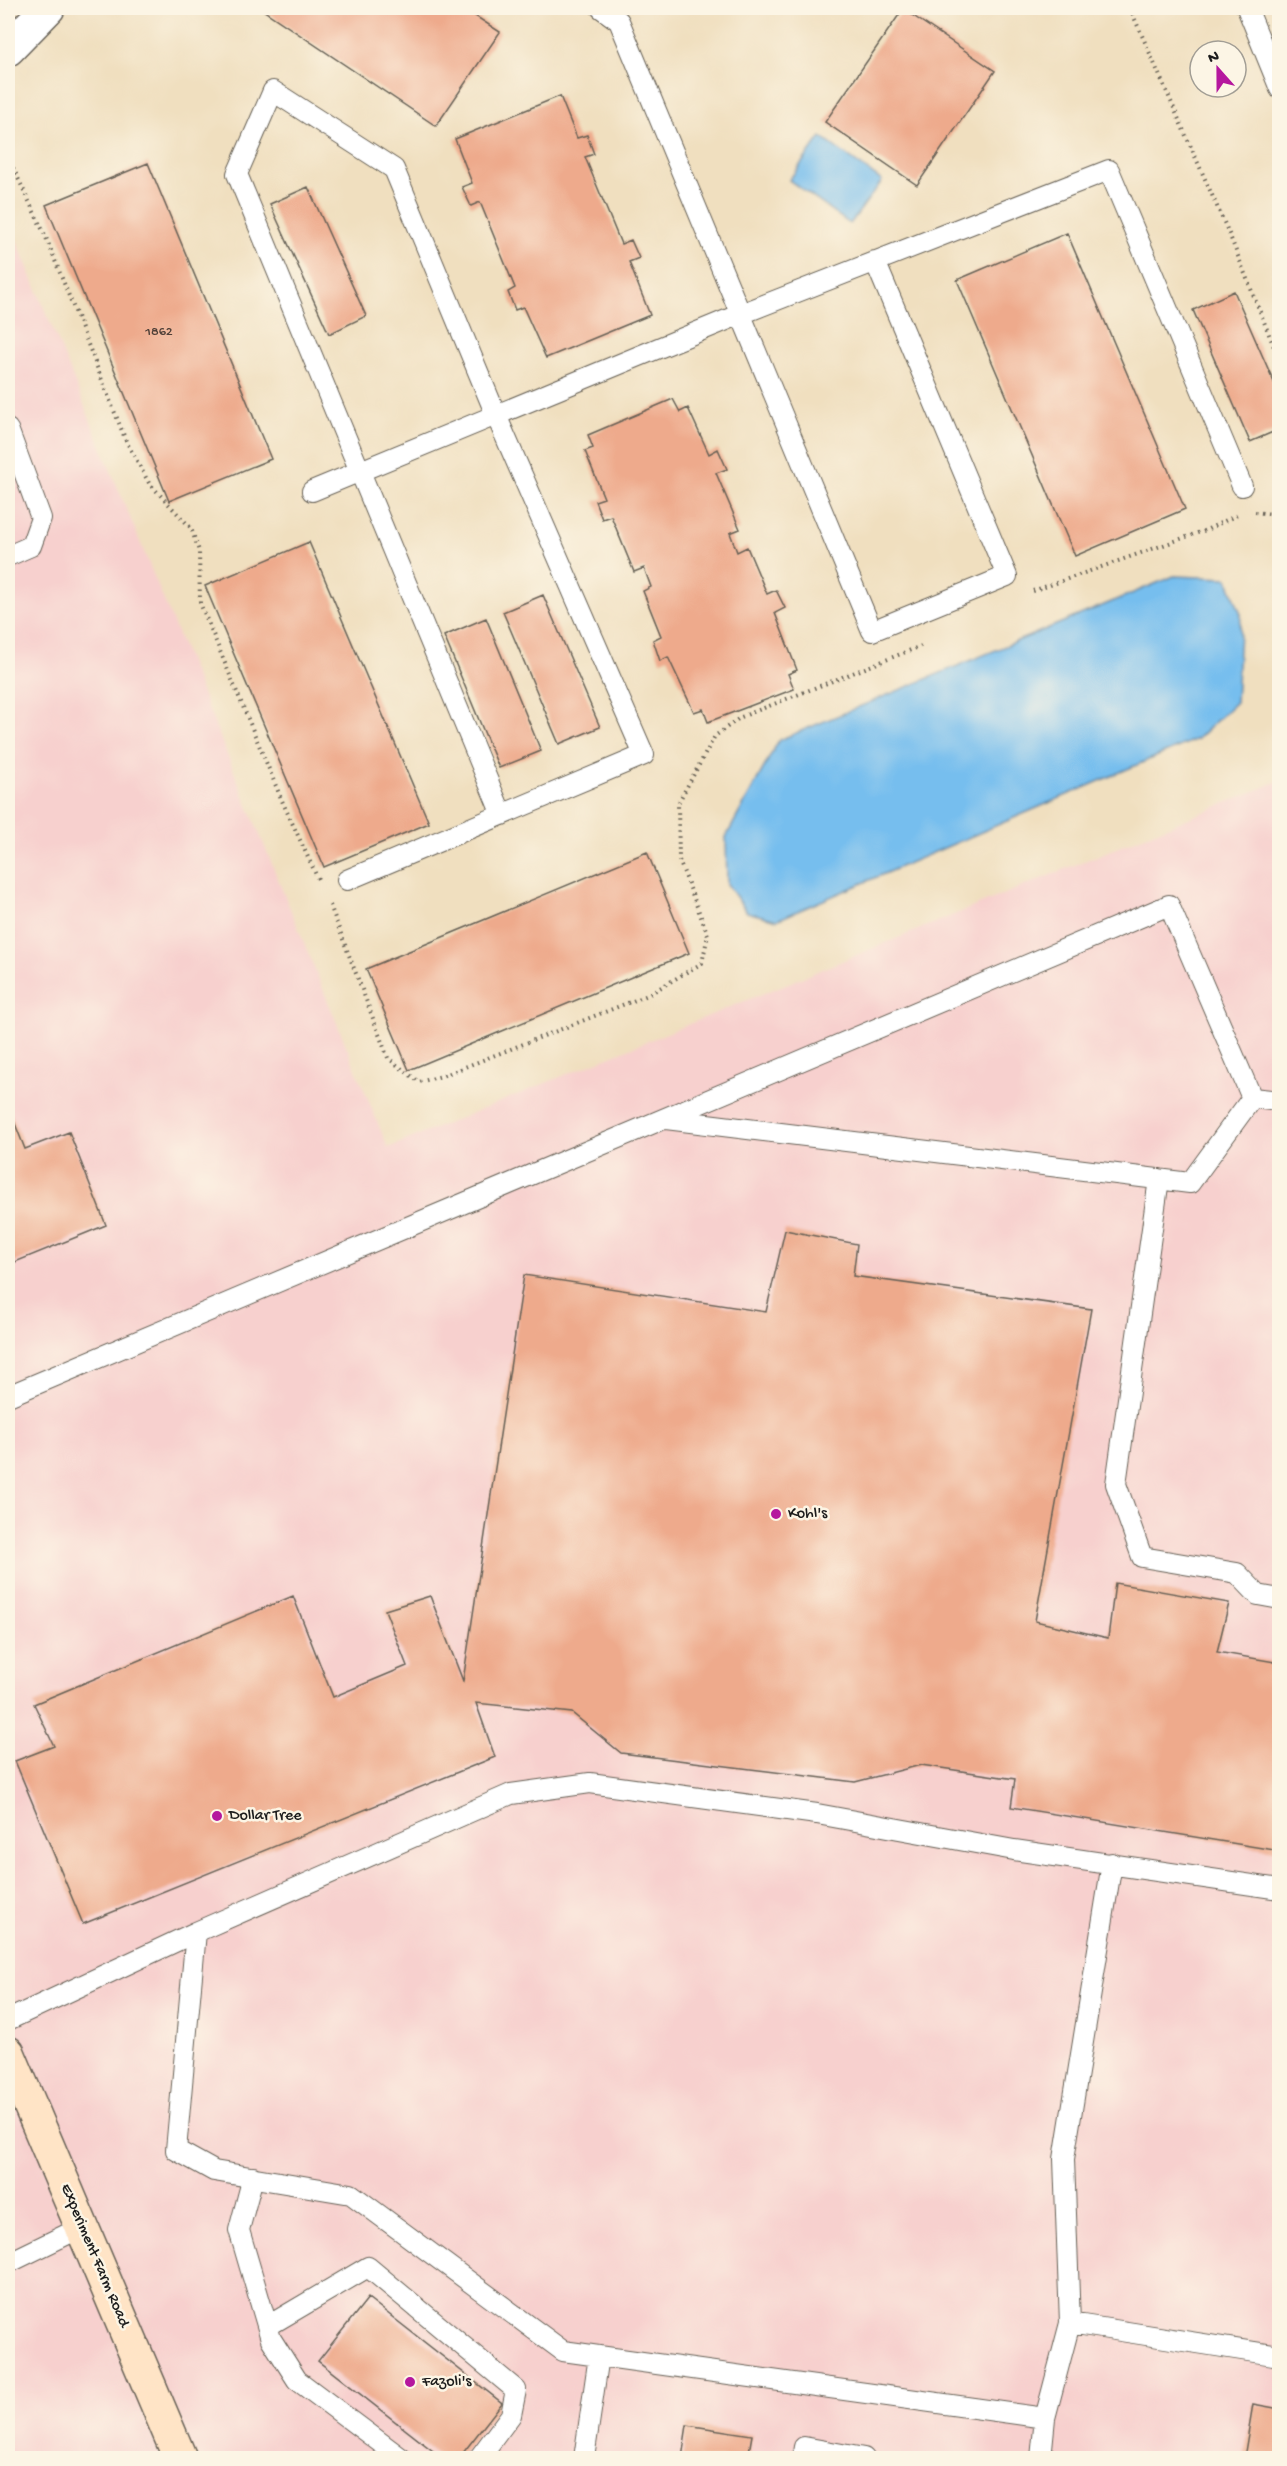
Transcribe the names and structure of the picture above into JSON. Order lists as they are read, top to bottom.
{
  "streets": {
    "street": ["Experiment Farm Road"]
  },
  "places": ["Kohl's", "Dollar Tree", "Fazoli's"],
  "house_numbers": ["1862"],
  "north": "top"
}
